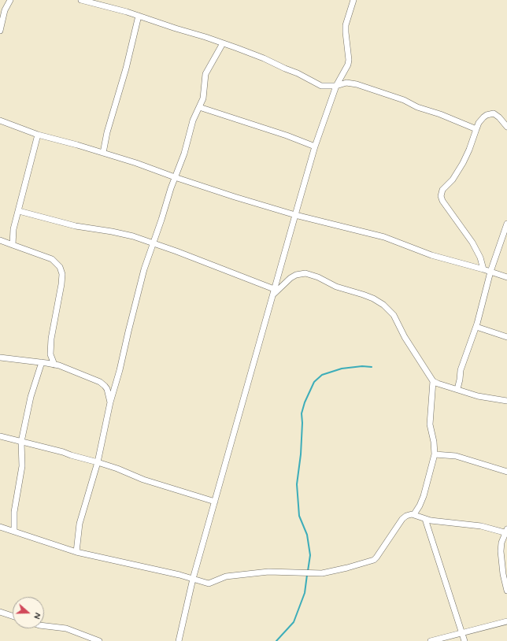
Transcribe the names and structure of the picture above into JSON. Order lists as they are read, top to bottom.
{
  "north": "right"
}
